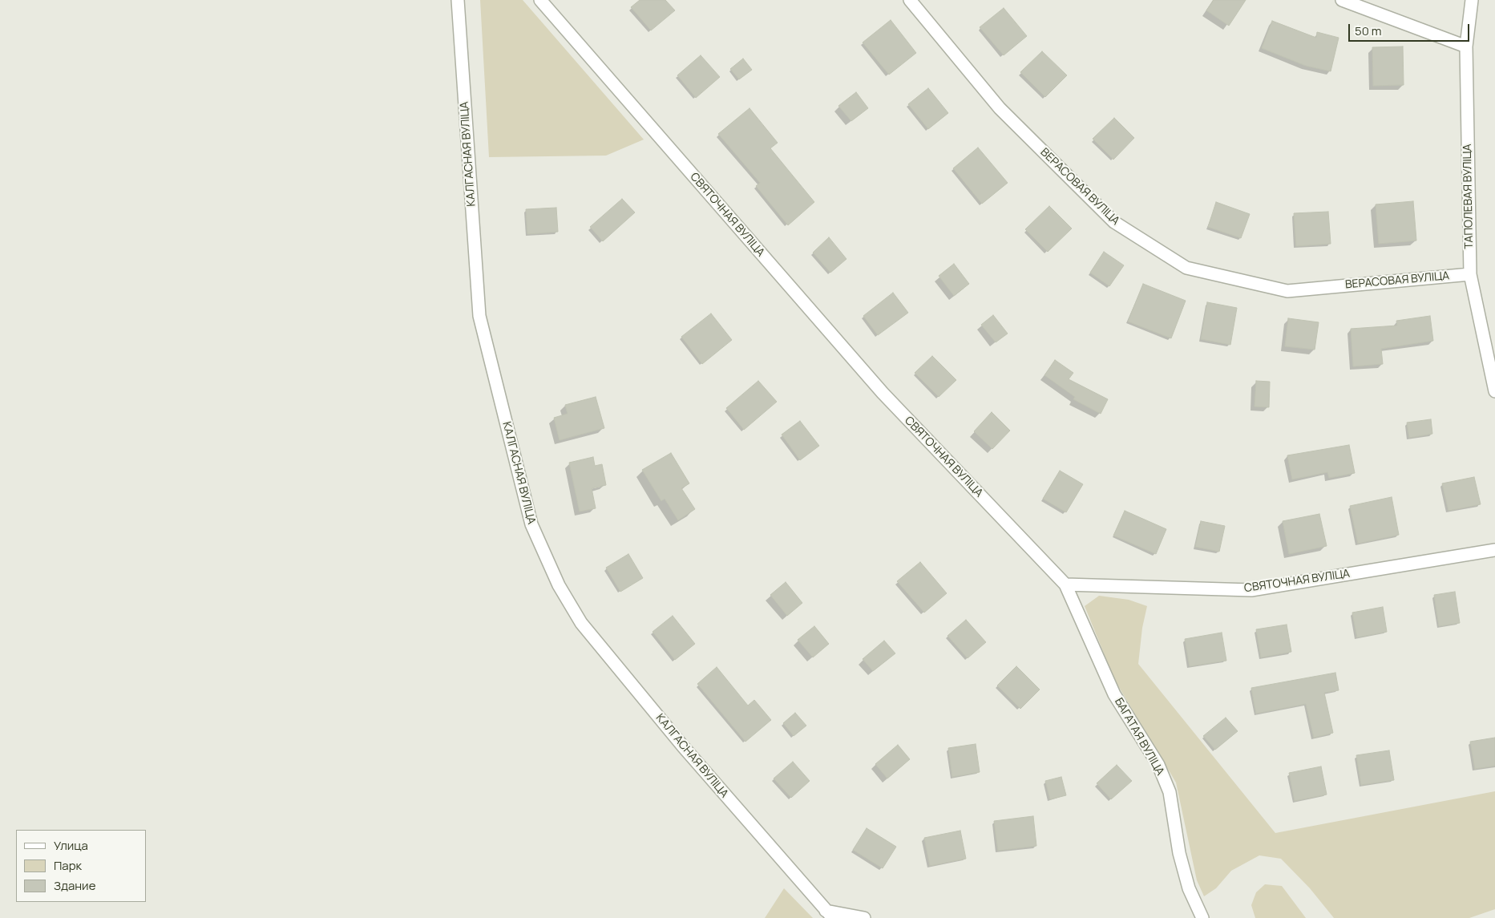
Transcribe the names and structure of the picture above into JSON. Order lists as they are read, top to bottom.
{
  "streets": {
    "street": [
      "КАЛГАСНАЯ ВУЛІЦА",
      "ВЕРАСОВАЯ ВУЛІЦА",
      "ТАПОЛЕВАЯ ВУЛІЦА",
      "СВЯТОЧНАЯ ВУЛІЦА",
      "БАГАТАЯ ВУЛІЦА"
    ]
  },
  "crossings": [
    ["ВЕРАСОВАЯ ВУЛІЦА", "ТАПОЛЕВАЯ ВУЛІЦА"],
    ["СВЯТОЧНАЯ ВУЛІЦА", "БАГАТАЯ ВУЛІЦА"]
  ],
  "legend": ["Улица", "Парк", "Здание"],
  "scale_bar": "50 m"
}
